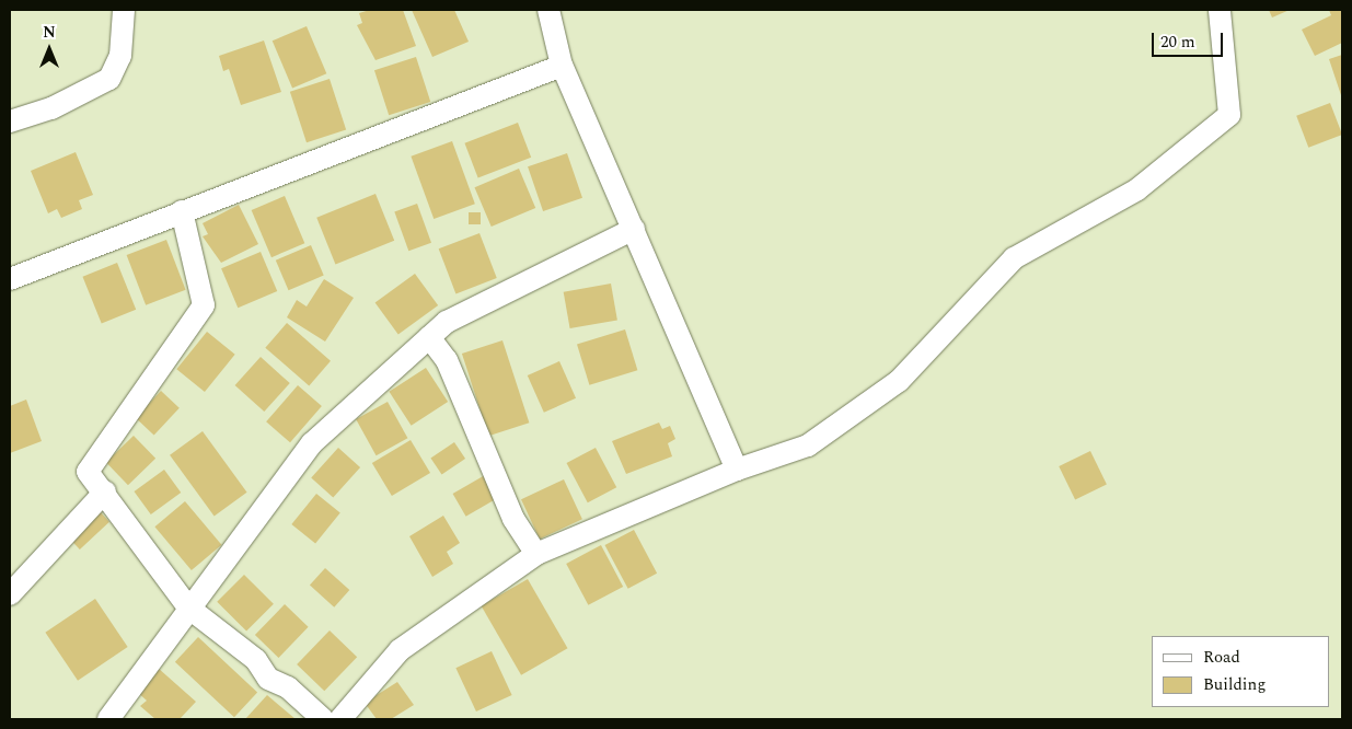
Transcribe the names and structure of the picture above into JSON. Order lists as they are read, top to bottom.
{
  "legend": ["Road", "Building"],
  "scale_bar": "20 m",
  "north": "top"
}
